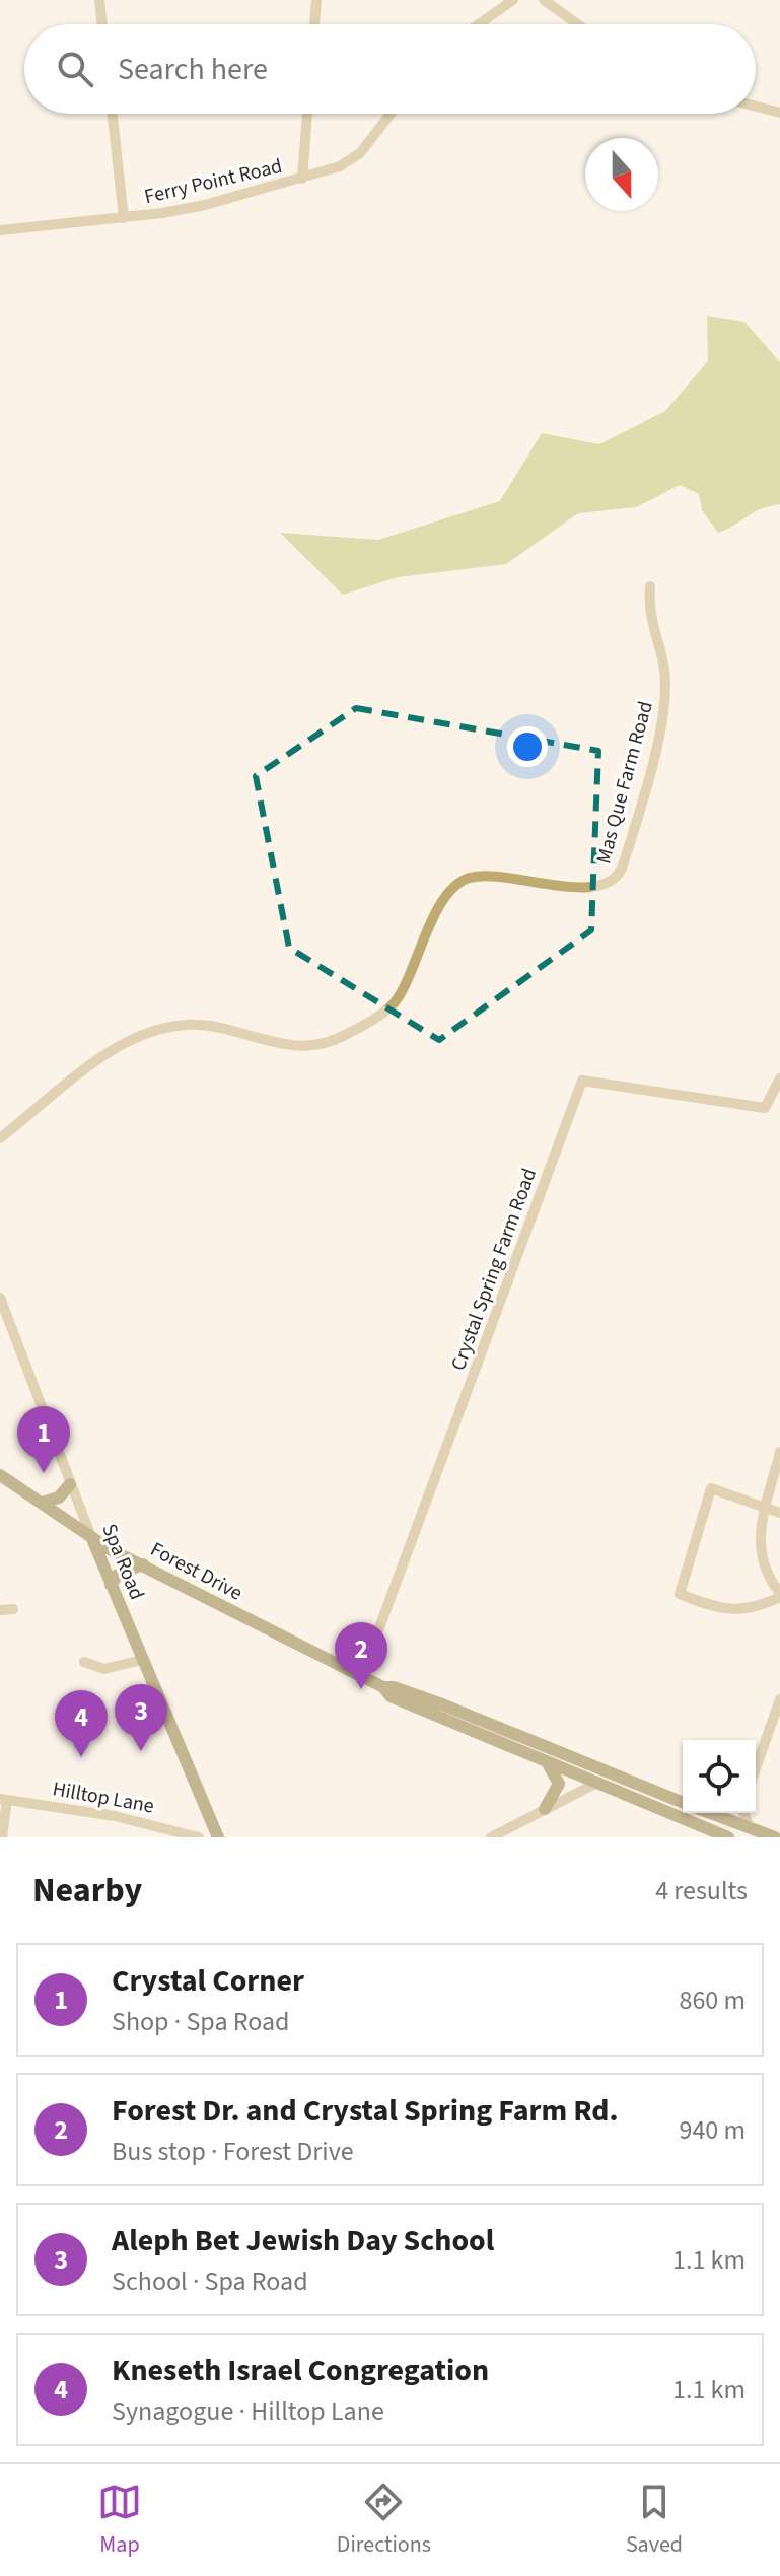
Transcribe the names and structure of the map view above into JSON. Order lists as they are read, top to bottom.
{
  "streets": {
    "main road": ["Spa Road", "Forest Drive"],
    "street": [
      "Ferry Point Road",
      "Mas Que Farm Road",
      "Crystal Spring Farm Road",
      "Hilltop Lane"
    ]
  },
  "crossings": [
    ["Crystal Spring Farm Road", "Forest Drive"],
    ["Spa Road", "Forest Drive"]
  ],
  "north": "bottom",
  "page": {
    "search": "Search here",
    "pins": [
      "1",
      "2",
      "3",
      "4"
    ],
    "heading": ["Nearby", "4 results"],
    "list": [
      {
        "mark": "1",
        "name": "Crystal Corner",
        "note": "Shop · Spa Road",
        "value": "860 m"
      },
      {
        "mark": "2",
        "name": "Forest Dr. and Crystal Spring Farm Rd.",
        "note": "Bus stop · Forest Drive",
        "value": "940 m"
      },
      {
        "mark": "3",
        "name": "Aleph Bet Jewish Day School",
        "note": "School · Spa Road",
        "value": "1.1 km"
      },
      {
        "mark": "4",
        "name": "Kneseth Israel Congregation",
        "note": "Synagogue · Hilltop Lane",
        "value": "1.1 km"
      }
    ],
    "nav": ["Map", "Directions", "Saved"]
  }
}
